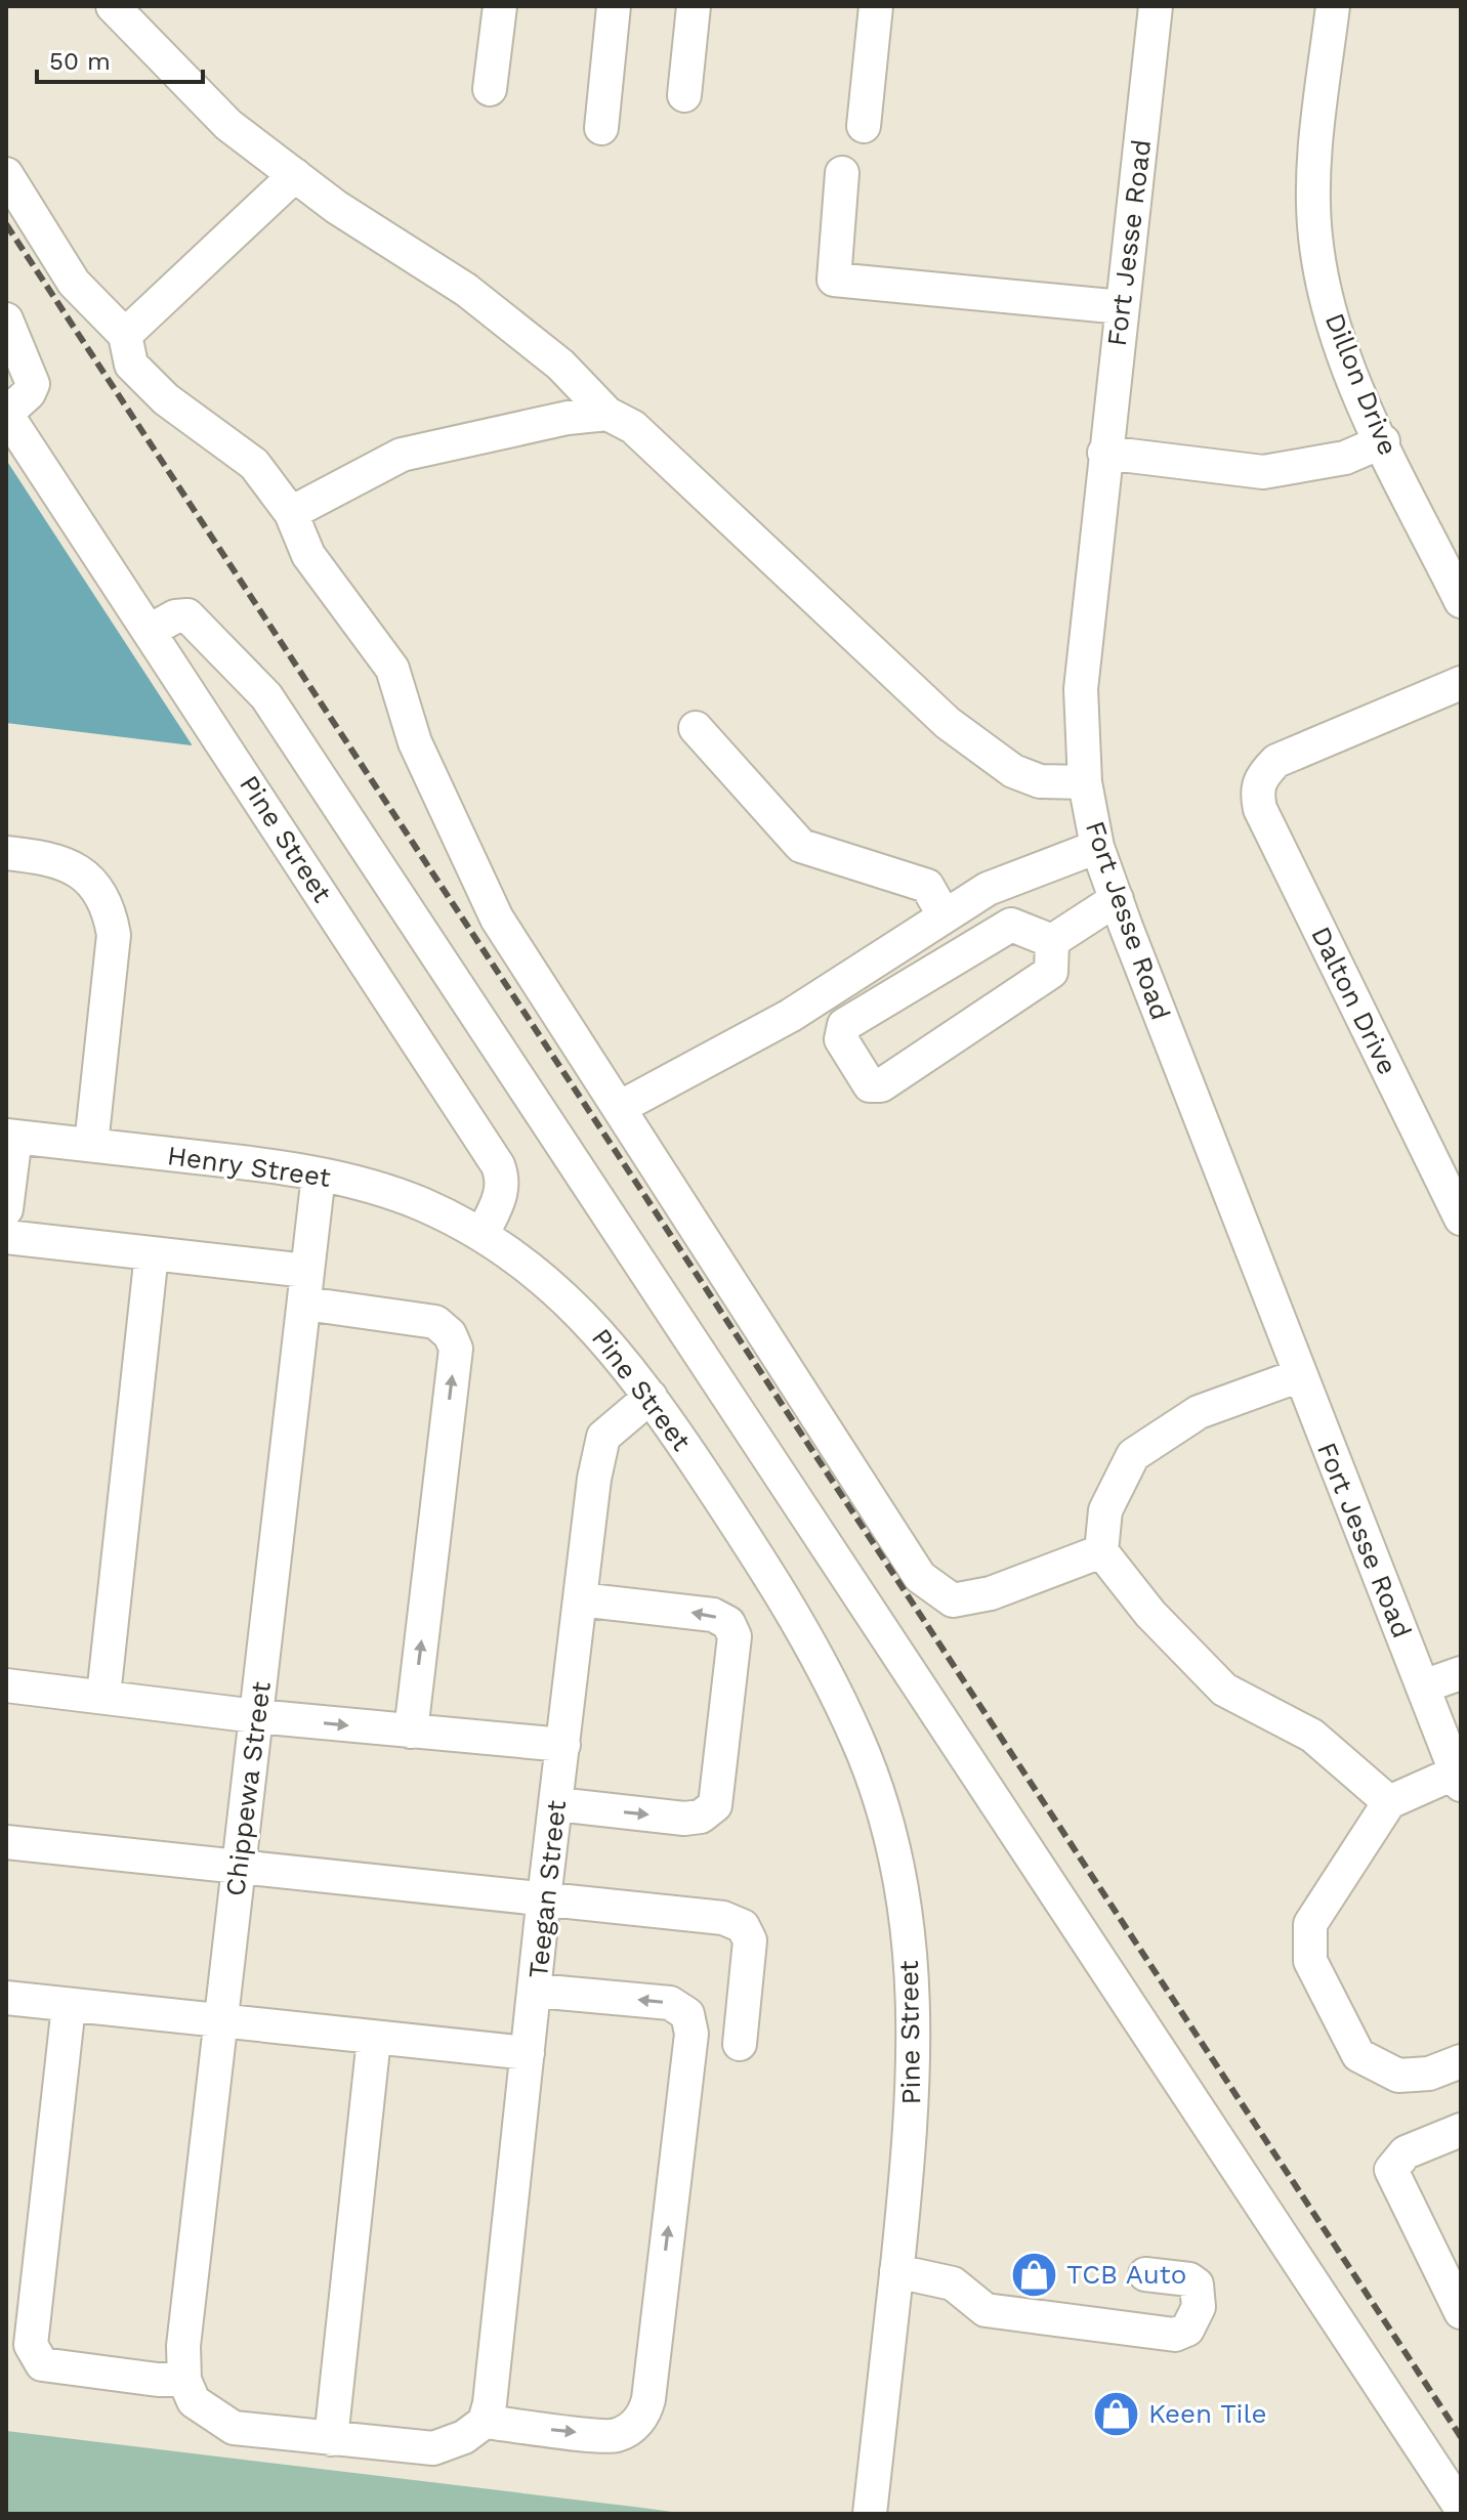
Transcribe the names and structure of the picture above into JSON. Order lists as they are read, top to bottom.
{
  "streets": {
    "street": [
      "Fort Jesse Road",
      "Dillon Drive",
      "Pine Street",
      "Dalton Drive",
      "Henry Street",
      "Chippewa Street",
      "Teegan Street"
    ]
  },
  "crossings": [
    ["Pine Street", "Henry Street"],
    ["Pine Street", "Teegan Street"],
    ["Henry Street", "Chippewa Street"]
  ],
  "places": {
    "shop": ["TCB Auto", "Keen Tile"]
  },
  "scale_bar": "50 m"
}
